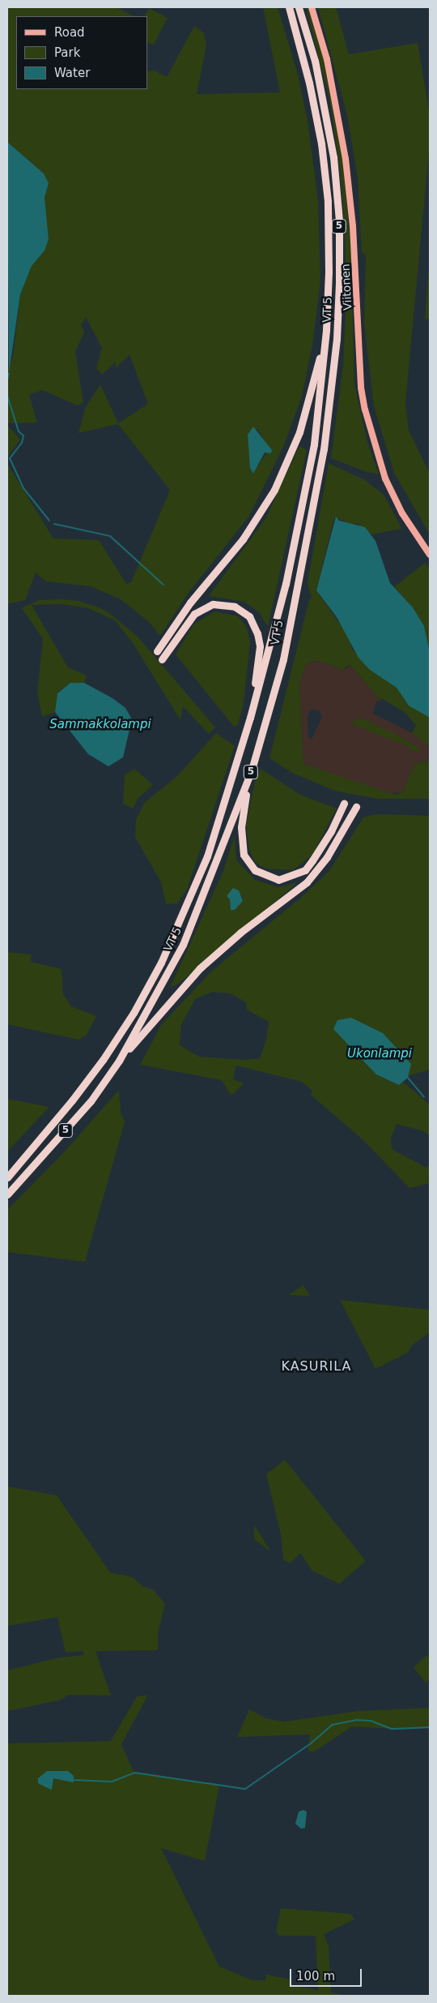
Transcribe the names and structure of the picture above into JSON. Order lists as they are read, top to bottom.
{
  "streets": {
    "highway": ["5", "VT 5"],
    "main road": ["Viitonen"]
  },
  "districts": ["KASURILA"],
  "water": ["Sammakkolampi", "Ukonlampi"],
  "legend": ["Road", "Park", "Water"],
  "scale_bar": "100 m"
}
